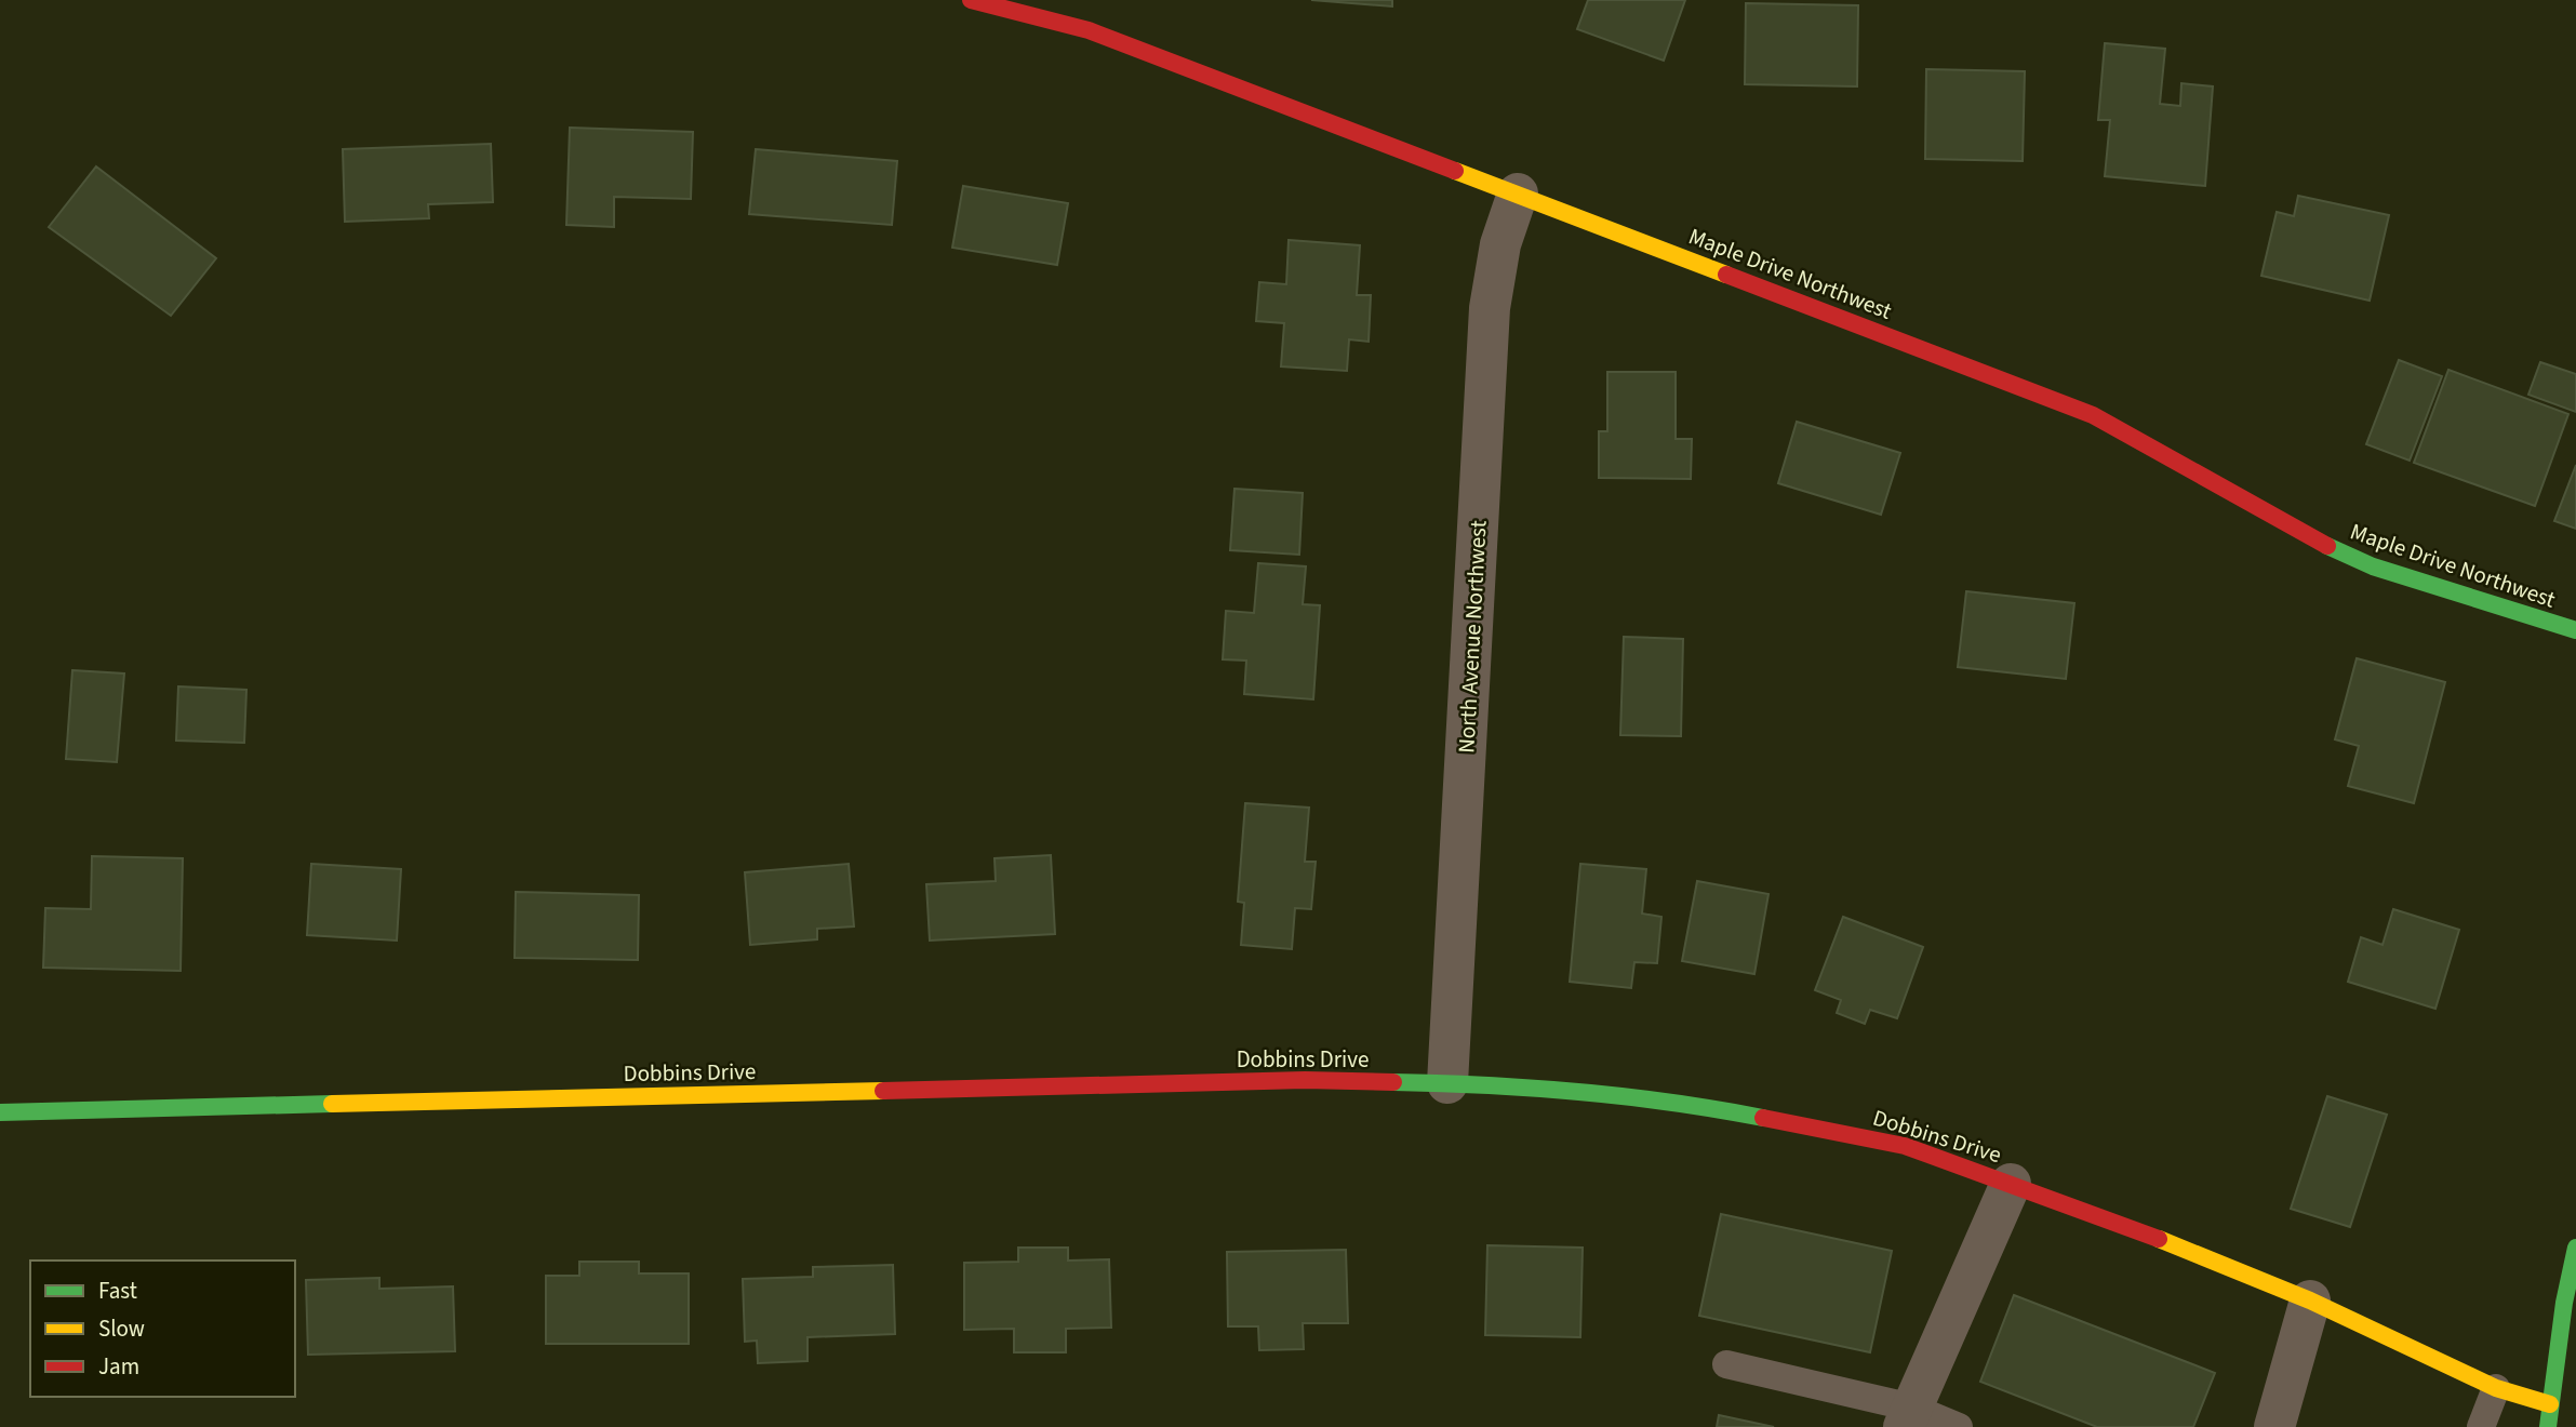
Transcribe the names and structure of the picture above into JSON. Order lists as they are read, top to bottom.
{
  "streets": {
    "street": ["Maple Drive Northwest", "North Avenue Northwest", "Dobbins Drive"]
  },
  "crossings": [
    ["Maple Drive Northwest", "North Avenue Northwest"],
    ["North Avenue Northwest", "Dobbins Drive"]
  ],
  "legend": ["Fast", "Slow", "Jam"]
}
